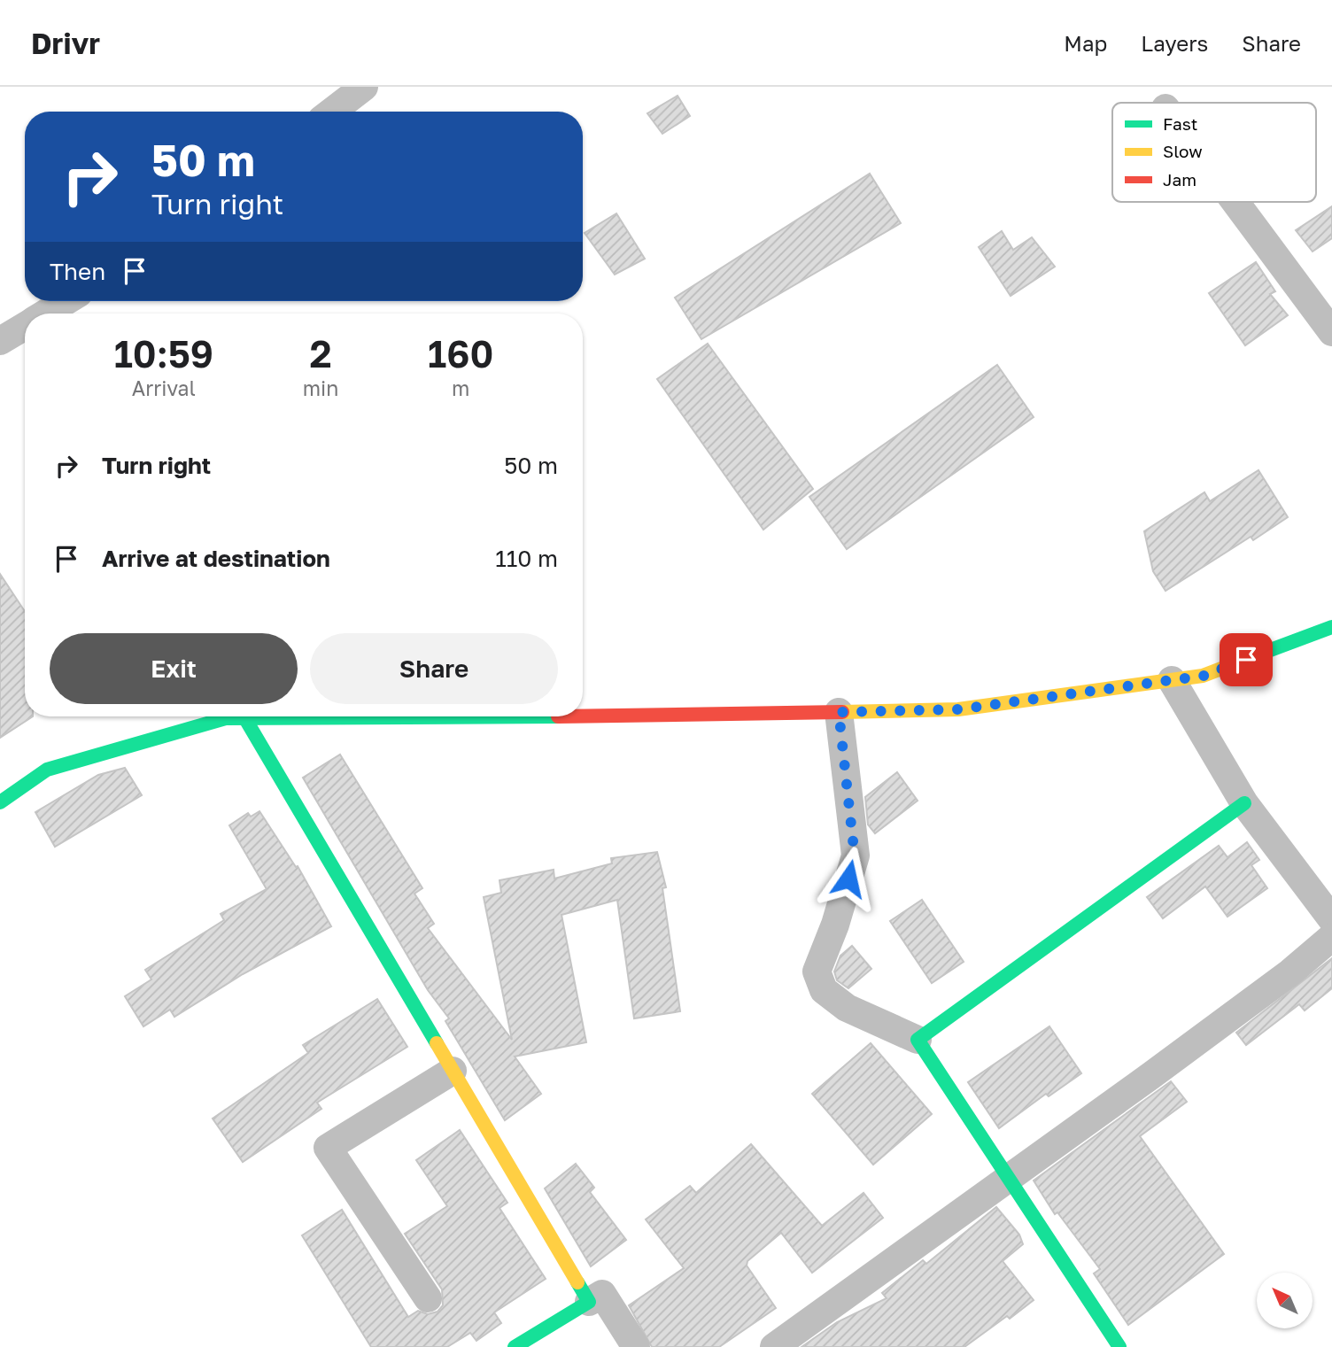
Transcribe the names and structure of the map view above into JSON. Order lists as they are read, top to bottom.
{
  "legend": ["Fast", "Slow", "Jam"],
  "north": "top left",
  "page": {
    "header": "Drivr",
    "nav": ["Map", "Layers", "Share"],
    "turn": ["50 m", "Turn right"],
    "then": "Then",
    "eta": [
      "10:59",
      "Arrival",
      "2",
      "min",
      "160",
      "m"
    ],
    "list": [
      {
        "name": "Turn right",
        "value": "50 m"
      },
      {
        "name": "Arrive at destination",
        "value": "110 m"
      }
    ],
    "buttons": ["Exit", "Share"]
  }
}
